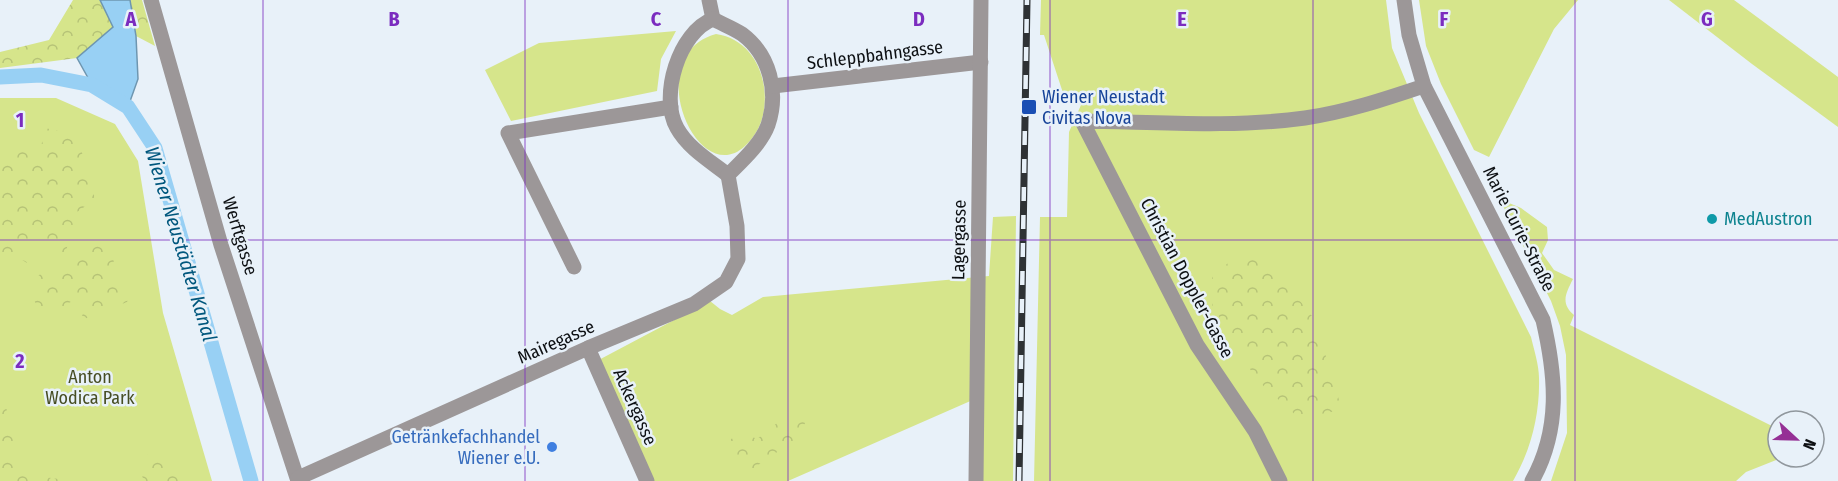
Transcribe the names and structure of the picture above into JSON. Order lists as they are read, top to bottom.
{
  "streets": {
    "street": [
      "Schleppbahngasse",
      "Marie Curie-Straße",
      "Werftgasse",
      "Lagergasse",
      "Christian Doppler-Gasse",
      "Mairegasse",
      "Ackergasse"
    ]
  },
  "crossings": [
    ["Schleppbahngasse", "Lagergasse"],
    ["Schleppbahngasse", "Mairegasse"],
    ["Marie Curie-Straße", "Christian Doppler-Gasse"],
    ["Werftgasse", "Mairegasse"],
    ["Mairegasse", "Ackergasse"]
  ],
  "water": ["Wiener Neustädter Kanal"],
  "parks": ["Anton Wodica Park"],
  "places": {
    "transit": ["Wiener Neustadt Civitas Nova"],
    "other": ["MedAustron", "Getränkefachhandel Wiener e.U."]
  },
  "north": "right",
  "grid": {
    "columns": [
      "A",
      "B",
      "C",
      "D",
      "E",
      "F",
      "G"
    ],
    "rows": ["1", "2"]
  }
}
